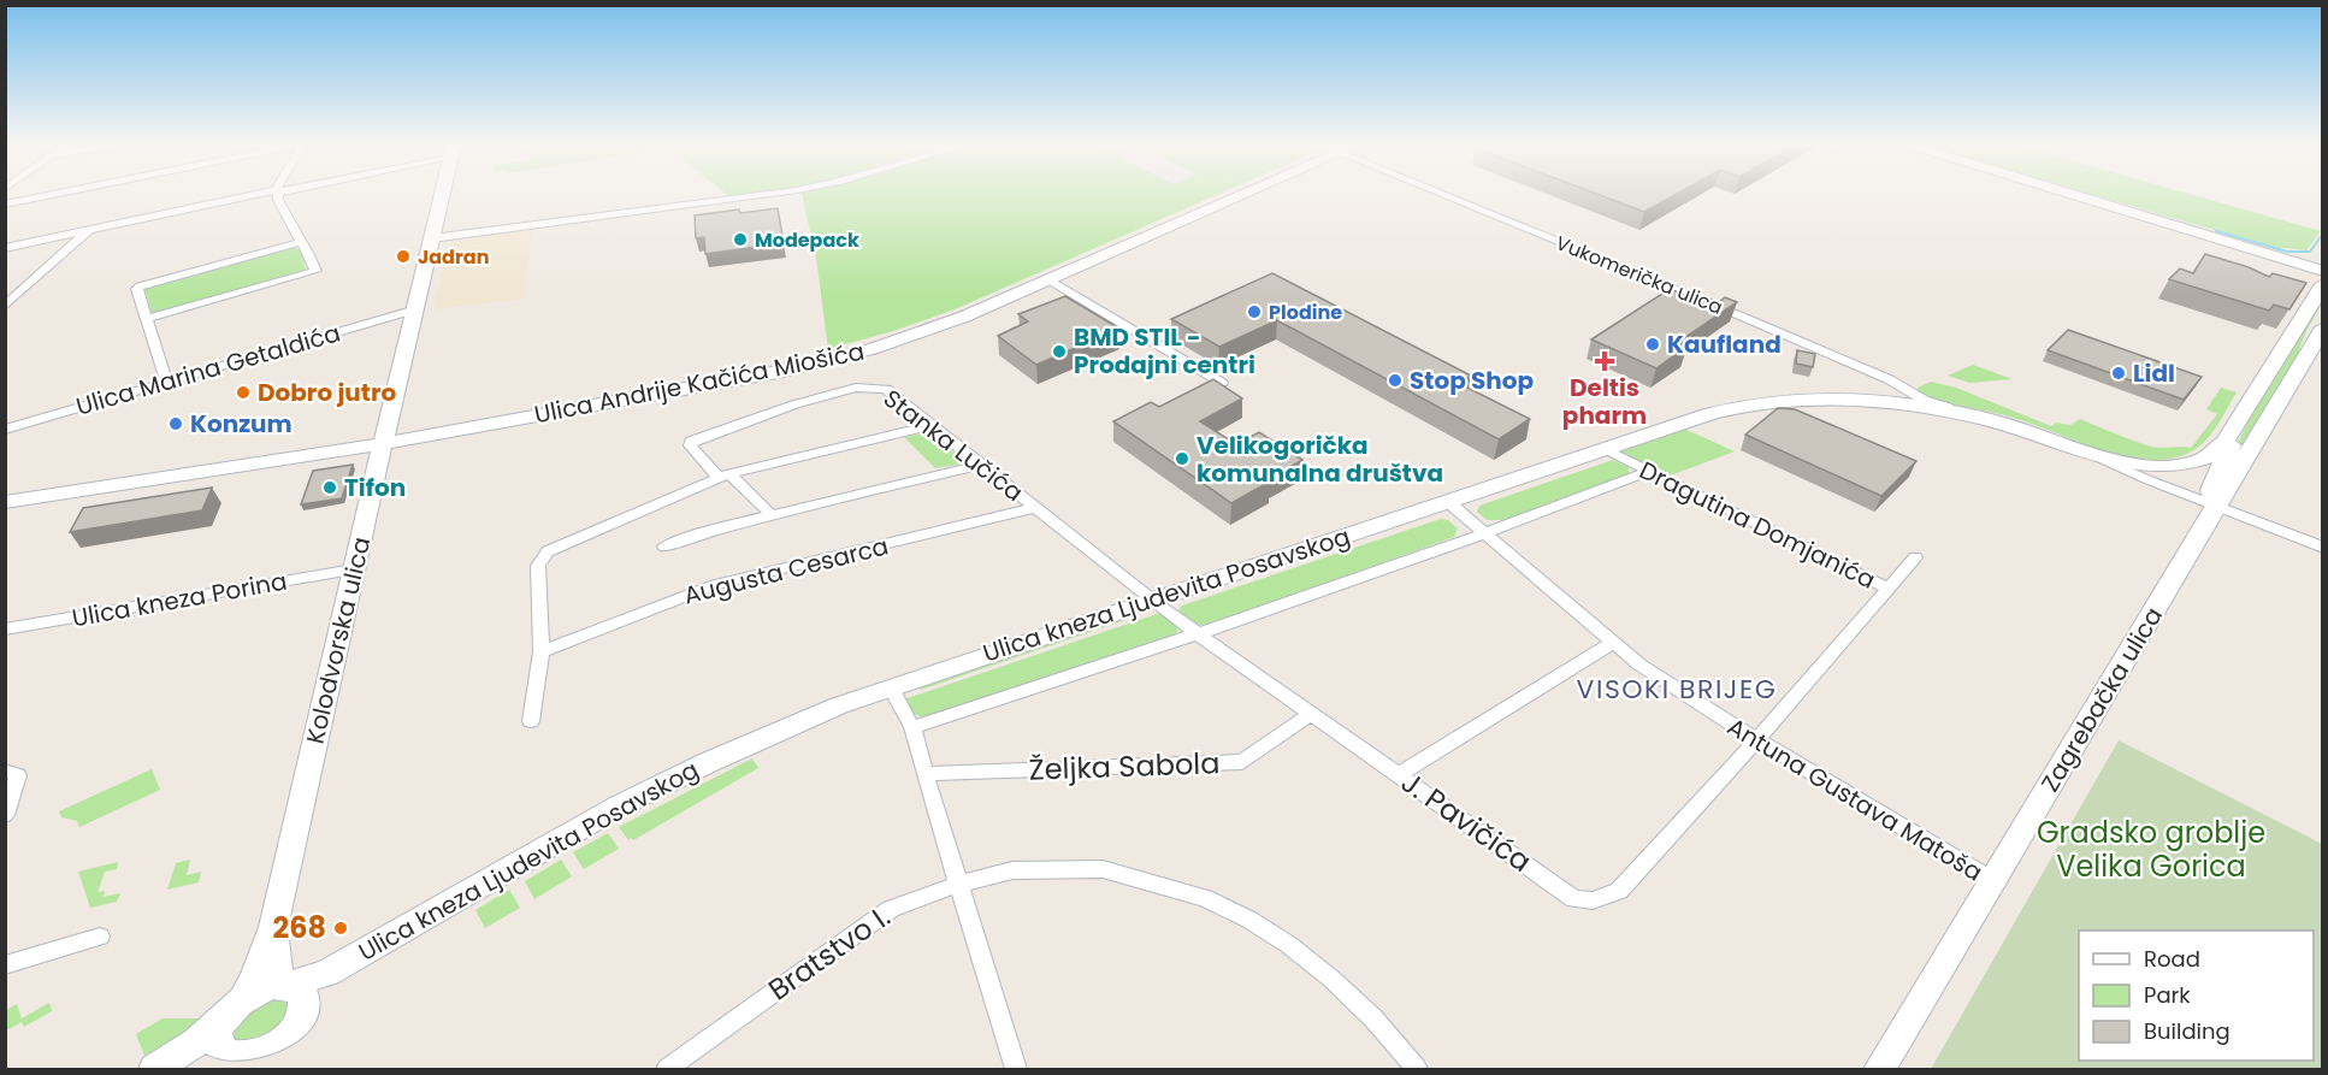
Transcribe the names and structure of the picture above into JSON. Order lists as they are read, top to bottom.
{
  "streets": {
    "main road": [
      "Ulica Andrije Kačića Miošića",
      "Ulica kneza Ljudevita Posavskog",
      "Kolodvorska ulica",
      "Zagrebačka ulica"
    ],
    "street": [
      "Vukomerička ulica",
      "Ulica Marina Getaldića",
      "Stanka Lučića",
      "Dragutina Domjanića",
      "Augusta Cesarca",
      "Ulica kneza Porina",
      "Željka Sabola",
      "Antuna Gustava Matoša",
      "J. Pavičića",
      "Bratstvo I."
    ]
  },
  "crossings": [
    ["Vukomerička ulica", "Ulica kneza Ljudevita Posavskog"],
    ["Ulica Marina Getaldića", "Kolodvorska ulica"],
    ["Ulica Andrije Kačića Miošića", "Kolodvorska ulica"],
    ["Stanka Lučića", "Augusta Cesarca"],
    ["Stanka Lučića", "Ulica kneza Ljudevita Posavskog"],
    ["Stanka Lučića", "J. Pavičića"],
    ["Dragutina Domjanića", "Ulica kneza Ljudevita Posavskog"],
    ["Dragutina Domjanića", "Antuna Gustava Matoša"],
    ["Dragutina Domjanića", "J. Pavičića"],
    ["Ulica kneza Ljudevita Posavskog", "Kolodvorska ulica"],
    ["Ulica kneza Ljudevita Posavskog", "Antuna Gustava Matoša"],
    ["Ulica kneza Ljudevita Posavskog", "J. Pavičića"],
    ["Ulica kneza Porina", "Kolodvorska ulica"],
    ["Zagrebačka ulica", "Antuna Gustava Matoša"],
    ["Željka Sabola", "J. Pavičića"],
    ["Antuna Gustava Matoša", "J. Pavičića"]
  ],
  "districts": ["VISOKI BRIJEG"],
  "parks": ["Gradsko groblje Velika Gorica"],
  "places": {
    "other": [
      "Modepack",
      "Jadran",
      "Plodine",
      "Kaufland",
      "BMD STIL - Prodajni centri",
      "Lidl",
      "Stop Shop",
      "Dobro jutro",
      "Konzum",
      "Velikogorička komunalna društva",
      "Tifon",
      "268"
    ],
    "health": ["Deltis pharm"]
  },
  "legend": ["Road", "Park", "Building"]
}
